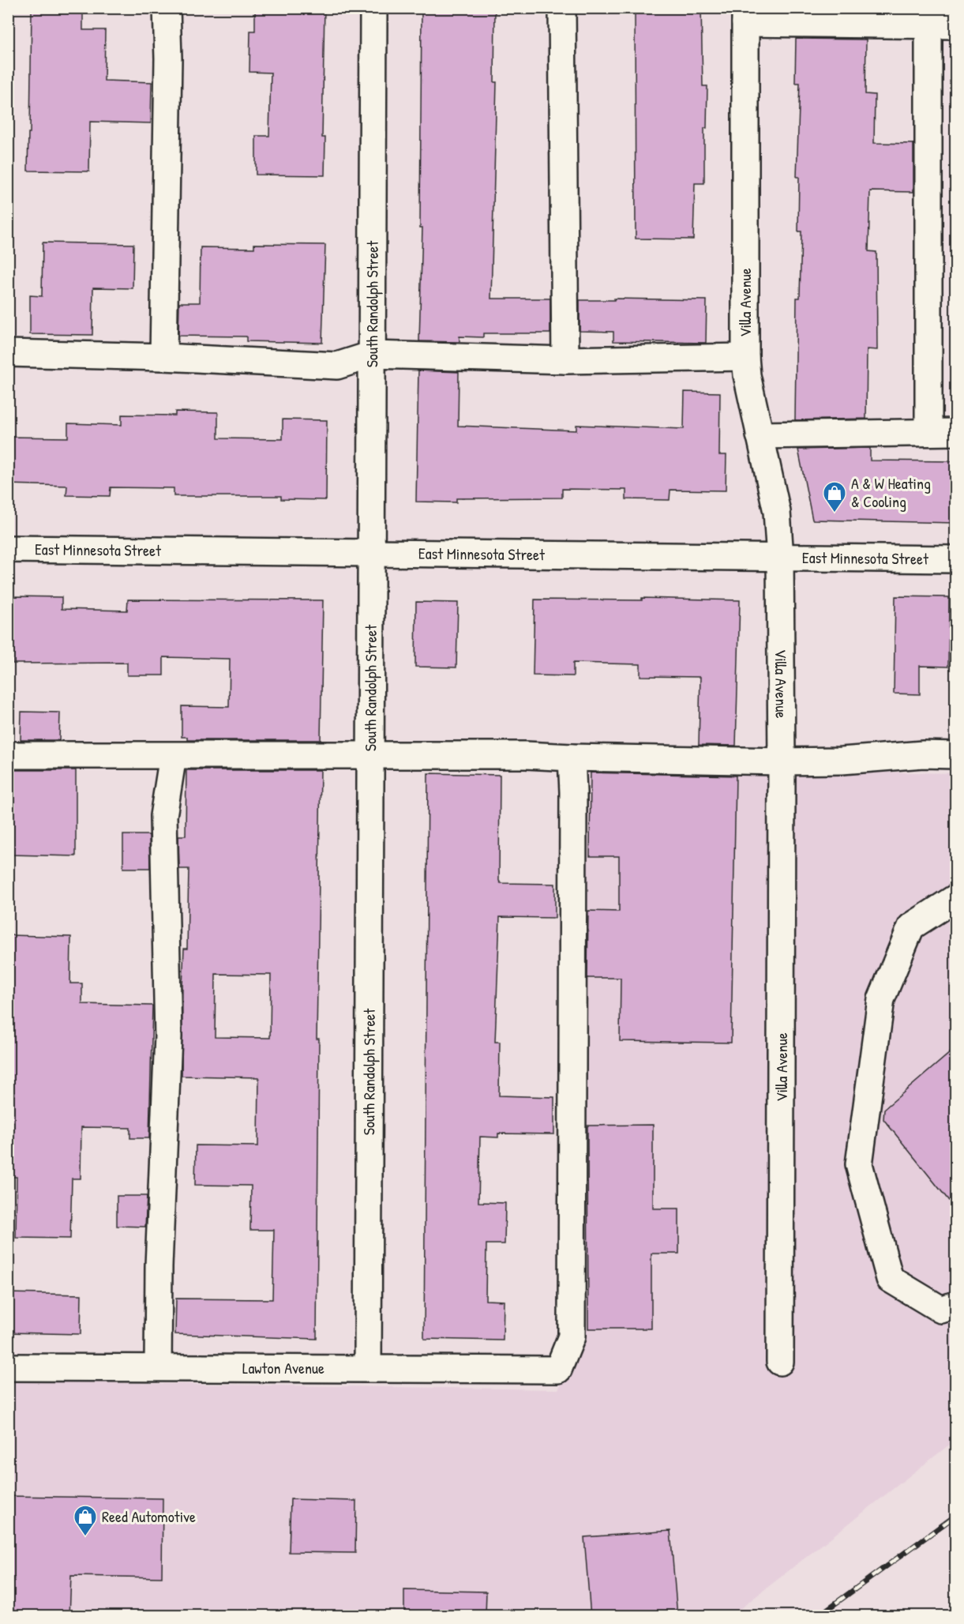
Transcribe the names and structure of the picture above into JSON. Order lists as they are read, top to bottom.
{
  "streets": {
    "street": [
      "Villa Avenue",
      "South Randolph Street",
      "East Minnesota Street",
      "Lawton Avenue"
    ]
  },
  "crossings": [
    ["Villa Avenue", "East Minnesota Street"],
    ["South Randolph Street", "East Minnesota Street"],
    ["South Randolph Street", "Lawton Avenue"]
  ],
  "places": {
    "shop": ["A & W Heating & Cooling", "Reed Automotive"]
  }
}
